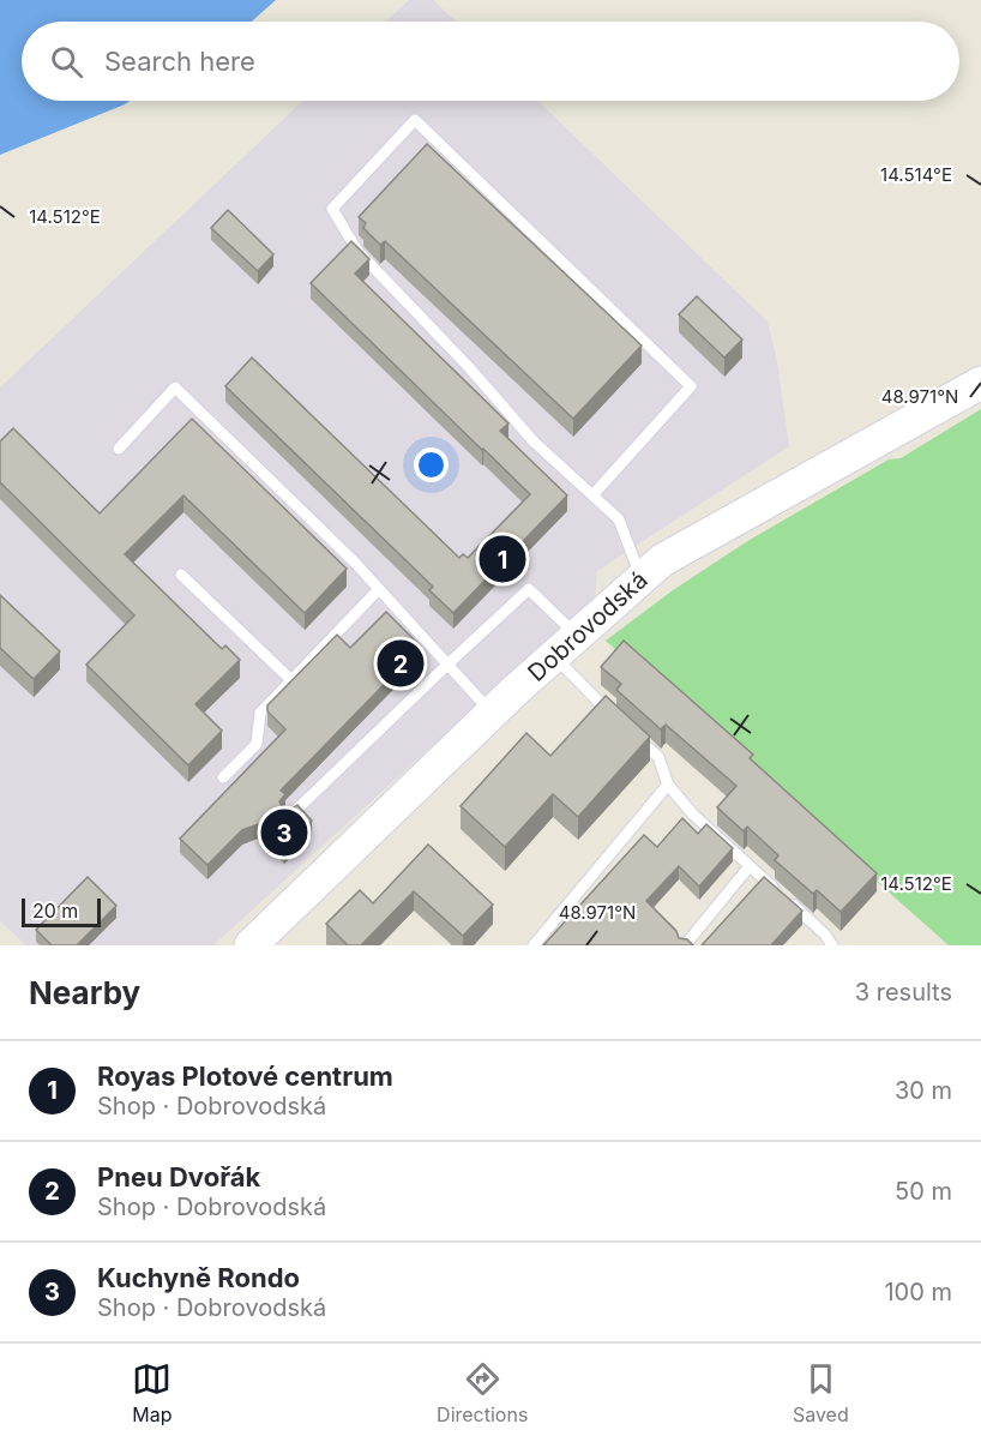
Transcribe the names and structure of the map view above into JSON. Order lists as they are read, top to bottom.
{
  "streets": {
    "street": ["Dobrovodská"]
  },
  "scale_bar": "20 m",
  "page": {
    "search": "Search here",
    "pins": ["1", "2", "3"],
    "scale": "20 m",
    "heading": ["Nearby", "3 results"],
    "list": [
      {
        "mark": "1",
        "name": "Royas Plotové centrum",
        "note": "Shop · Dobrovodská",
        "value": "30 m"
      },
      {
        "mark": "2",
        "name": "Pneu Dvořák",
        "note": "Shop · Dobrovodská",
        "value": "50 m"
      },
      {
        "mark": "3",
        "name": "Kuchyně Rondo",
        "note": "Shop · Dobrovodská",
        "value": "100 m"
      }
    ],
    "nav": ["Map", "Directions", "Saved"]
  },
  "coordinates": ["14.514°E", "14.512°E", "48.971°N"]
}
